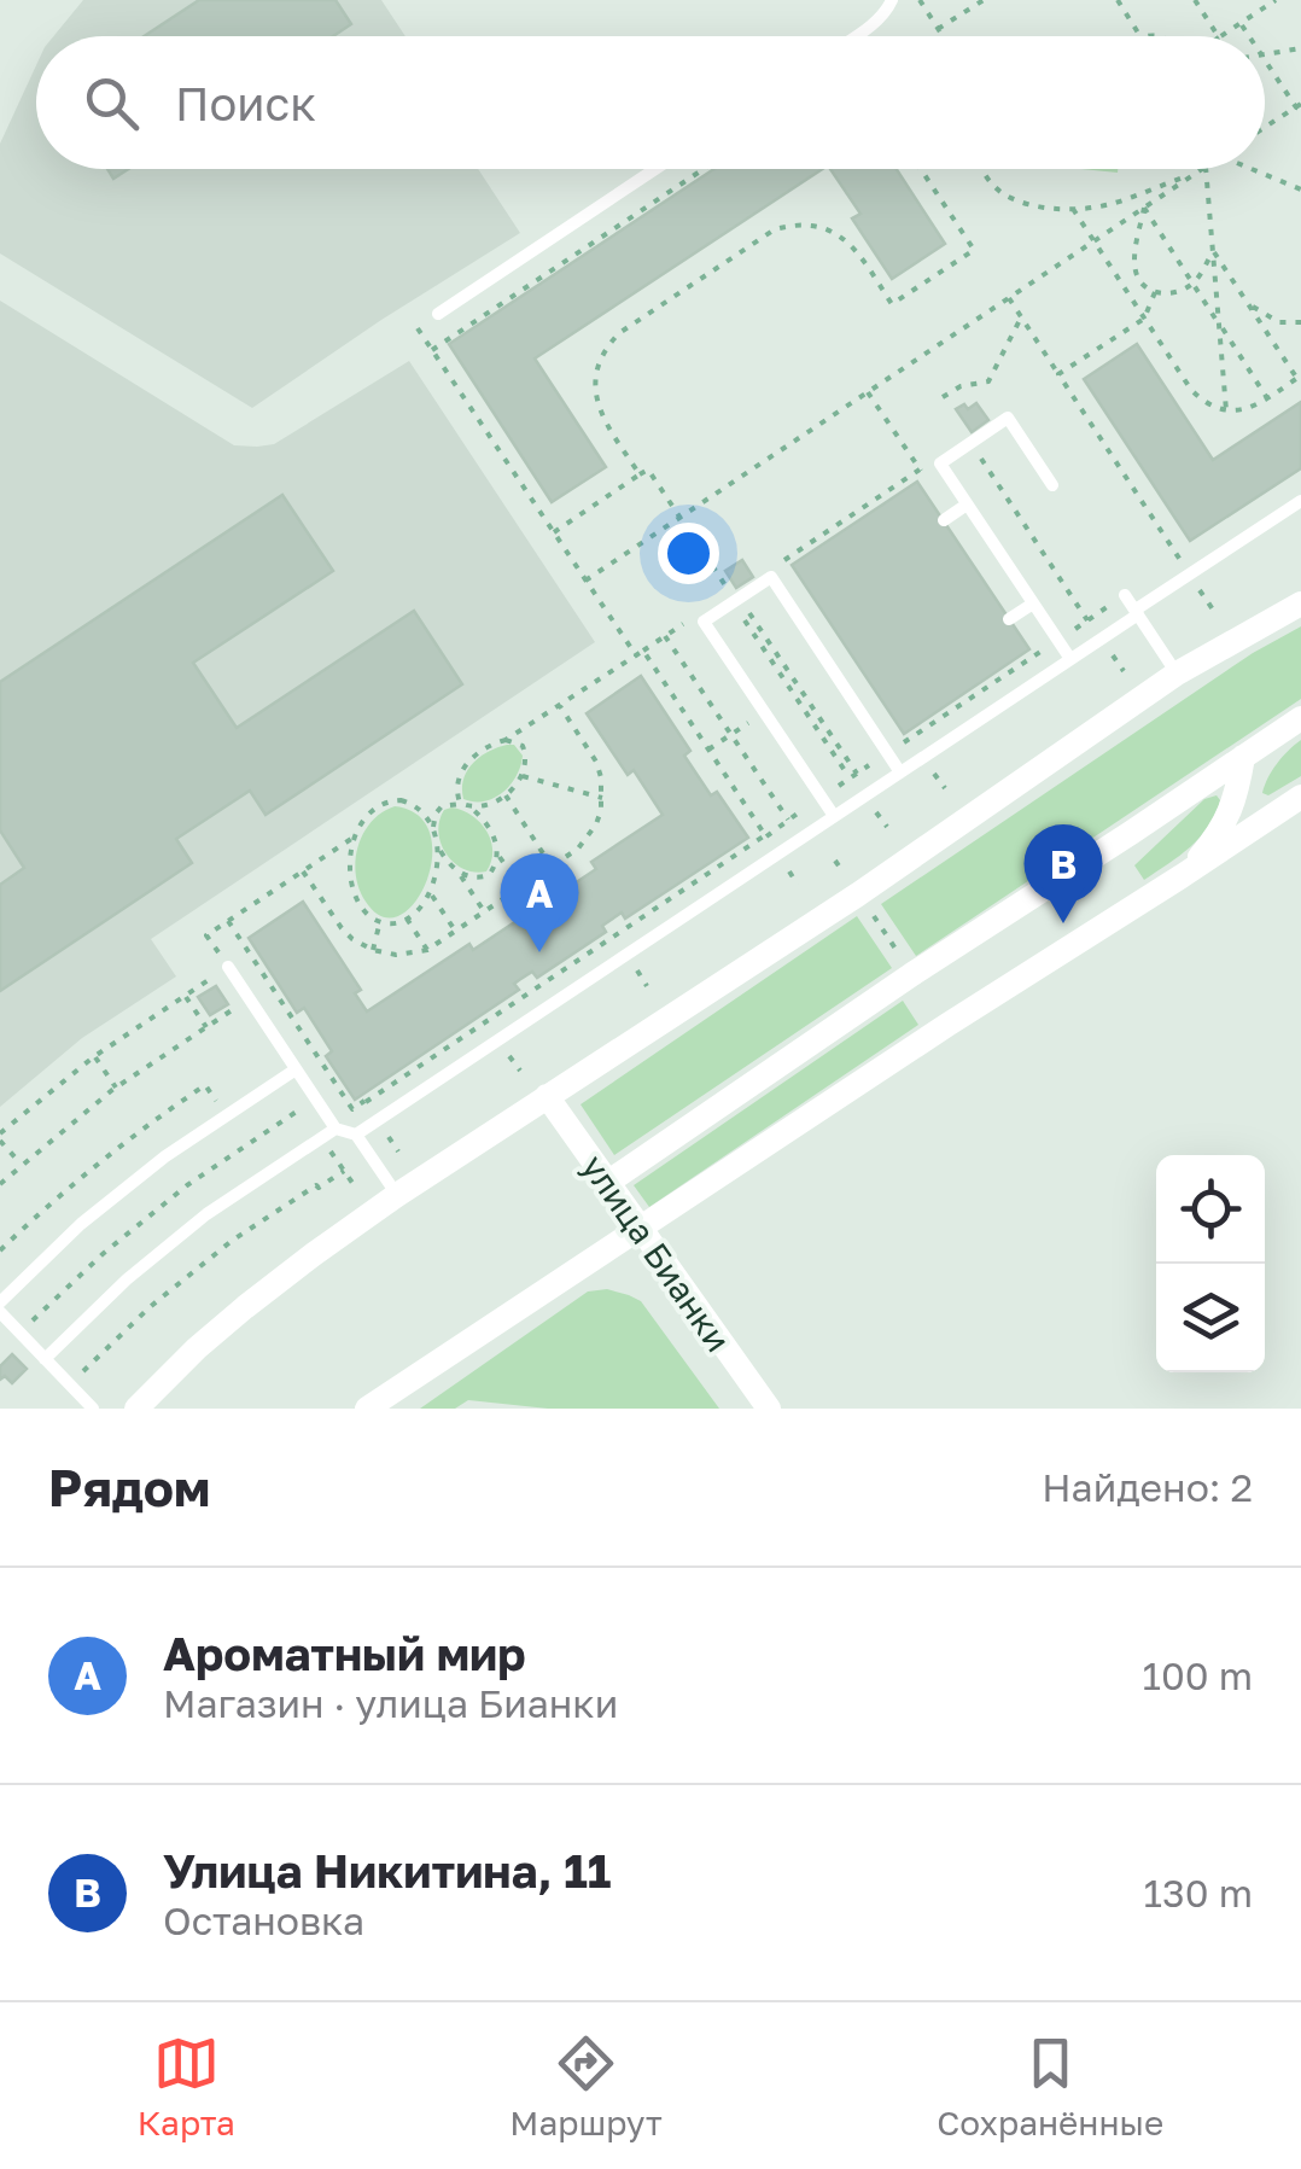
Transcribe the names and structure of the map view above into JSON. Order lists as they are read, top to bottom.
{
  "streets": {
    "street": ["улица Бианки"]
  },
  "page": {
    "search": "Поиск",
    "pins": ["B", "A"],
    "heading": ["Рядом", "Найдено: 2"],
    "list": [
      {
        "mark": "A",
        "name": "Ароматный мир",
        "note": "Магазин · улица Бианки",
        "value": "100 m"
      },
      {
        "mark": "B",
        "name": "Улица Никитина, 11",
        "note": "Остановка",
        "value": "130 m"
      }
    ],
    "nav": ["Карта", "Маршрут", "Сохранённые"]
  }
}
